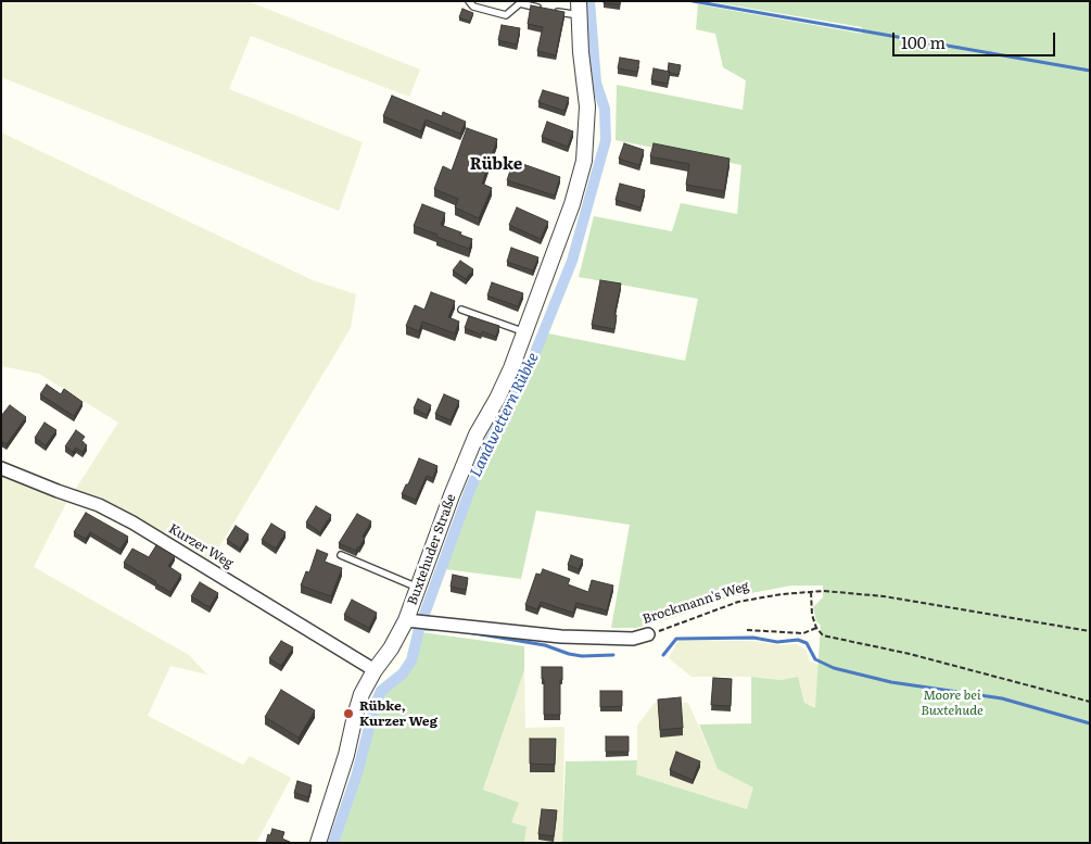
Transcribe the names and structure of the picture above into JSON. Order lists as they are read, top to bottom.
{
  "streets": {
    "street": ["Kurzer Weg", "Buxtehuder Straße", "Brockmann's Weg"]
  },
  "crossings": [
    ["Kurzer Weg", "Buxtehuder Straße"],
    ["Buxtehuder Straße", "Brockmann's Weg"]
  ],
  "districts": ["Rübke"],
  "water": ["Landwettern Rübke"],
  "parks": ["Moore bei Buxtehude"],
  "places": ["Rübke, Kurzer Weg"],
  "scale_bar": "100 m"
}
